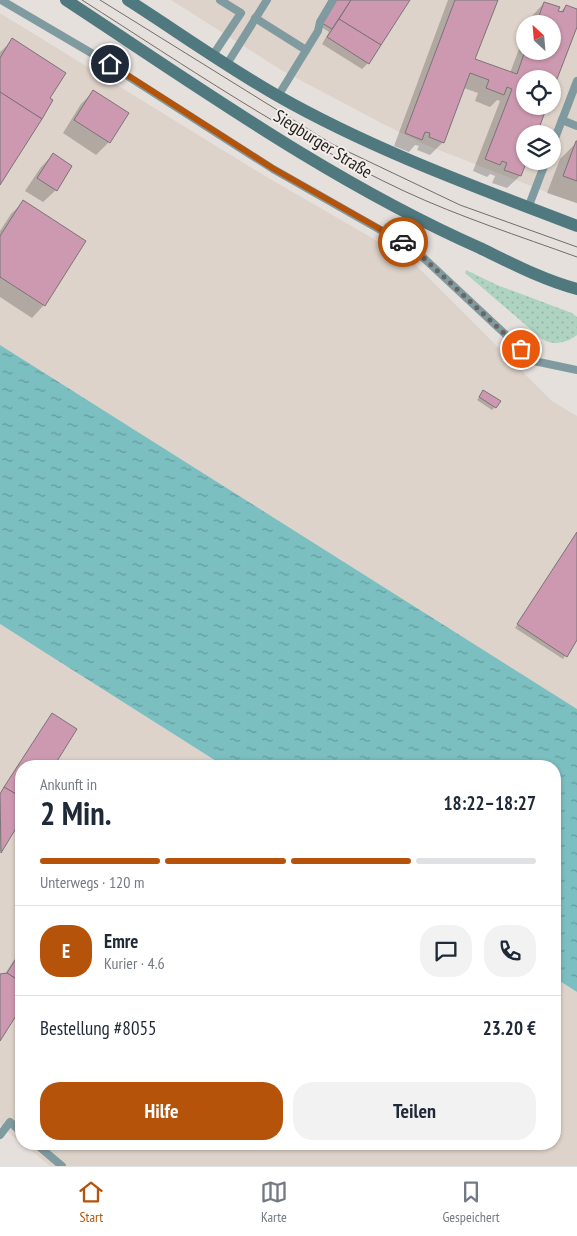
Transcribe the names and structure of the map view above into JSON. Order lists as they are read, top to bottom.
{
  "streets": {
    "main road": ["Siegburger Straße"]
  },
  "north": "top left",
  "page": {
    "heading": ["2 Min.", "Ankunft in", "18:22–18:27"],
    "panel": [
      "Emre",
      "Kurier · 4.6",
      "Bestellung #8055",
      "23.20 €"
    ],
    "bar": "Unterwegs · 120 m",
    "round": "E",
    "buttons": ["Hilfe", "Teilen"],
    "tabs": ["Start", "Karte", "Gespeichert"]
  }
}
